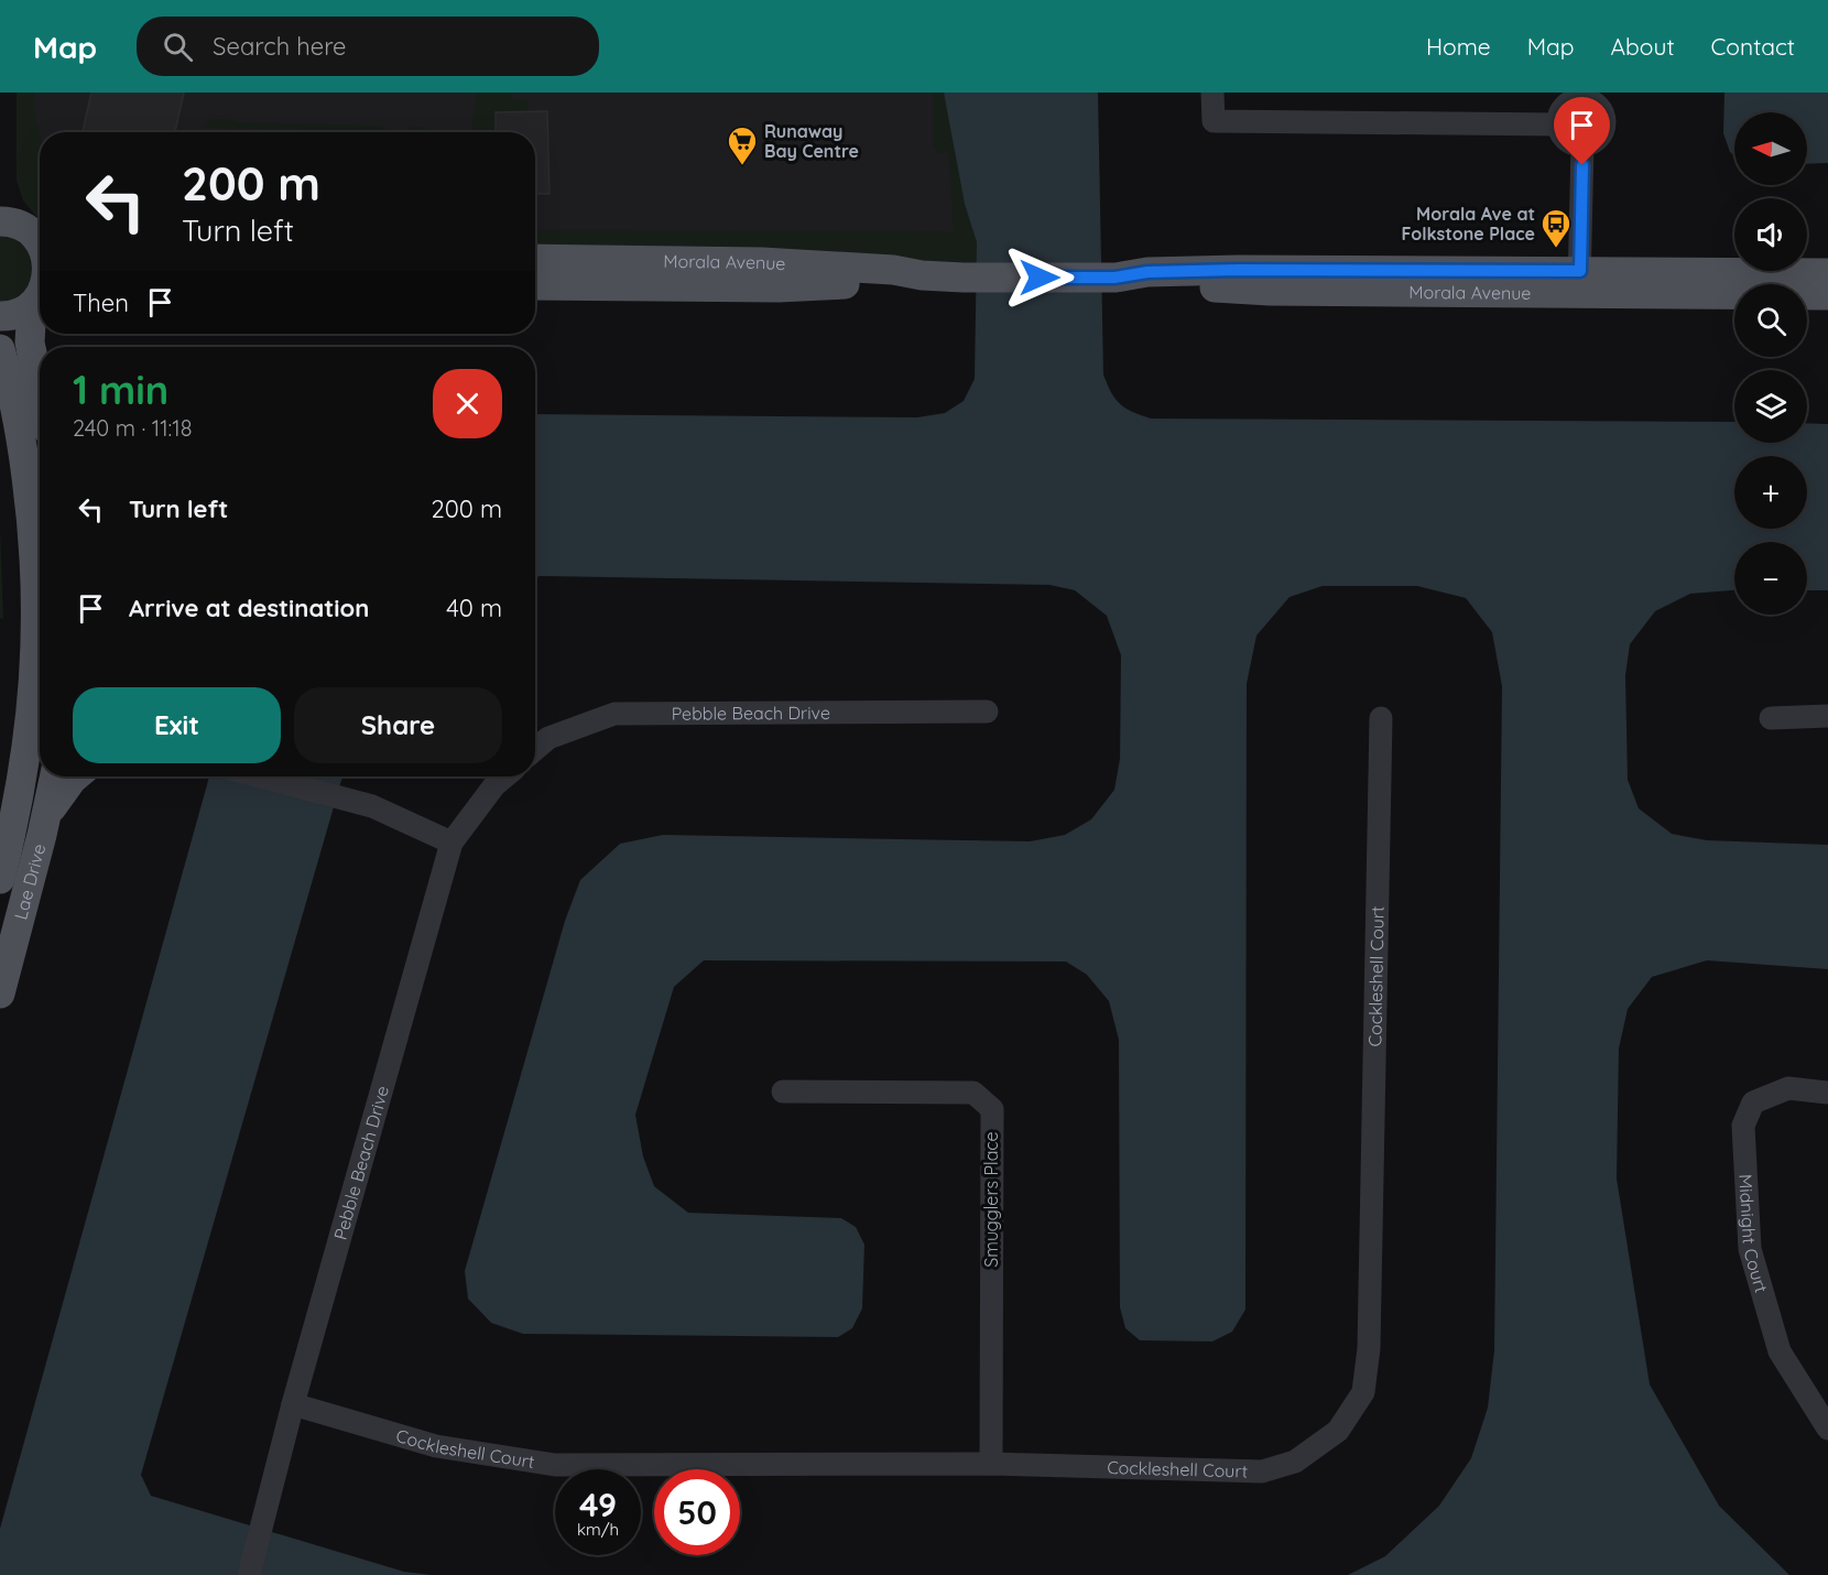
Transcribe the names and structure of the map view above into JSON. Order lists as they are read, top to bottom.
{
  "streets": {
    "main road": ["Morala Avenue", "Lae Drive"],
    "street": [
      "Pebble Beach Drive",
      "Cockleshell Court",
      "Smugglers Place",
      "Midnight Court"
    ]
  },
  "crossings": [
    ["Pebble Beach Drive", "Cockleshell Court"],
    ["Cockleshell Court", "Smugglers Place"]
  ],
  "places": {
    "supermarket": ["Runaway Bay Centre"],
    "bus stop": ["Morala Ave at Folkstone Place"]
  },
  "north": "left",
  "page": {
    "header": "Map",
    "search": "Search here",
    "nav": [
      "Home",
      "Map",
      "About",
      "Contact"
    ],
    "map_buttons": ["+", "−"],
    "turn": ["200 m", "Turn left"],
    "then": "Then",
    "heading": ["1 min", "240 m · 11:18"],
    "list": [
      {
        "name": "Turn left",
        "value": "200 m"
      },
      {
        "name": "Arrive at destination",
        "value": "40 m"
      }
    ],
    "buttons": ["Exit", "Share"],
    "speed": "49 km/h",
    "limit": "50"
  }
}
